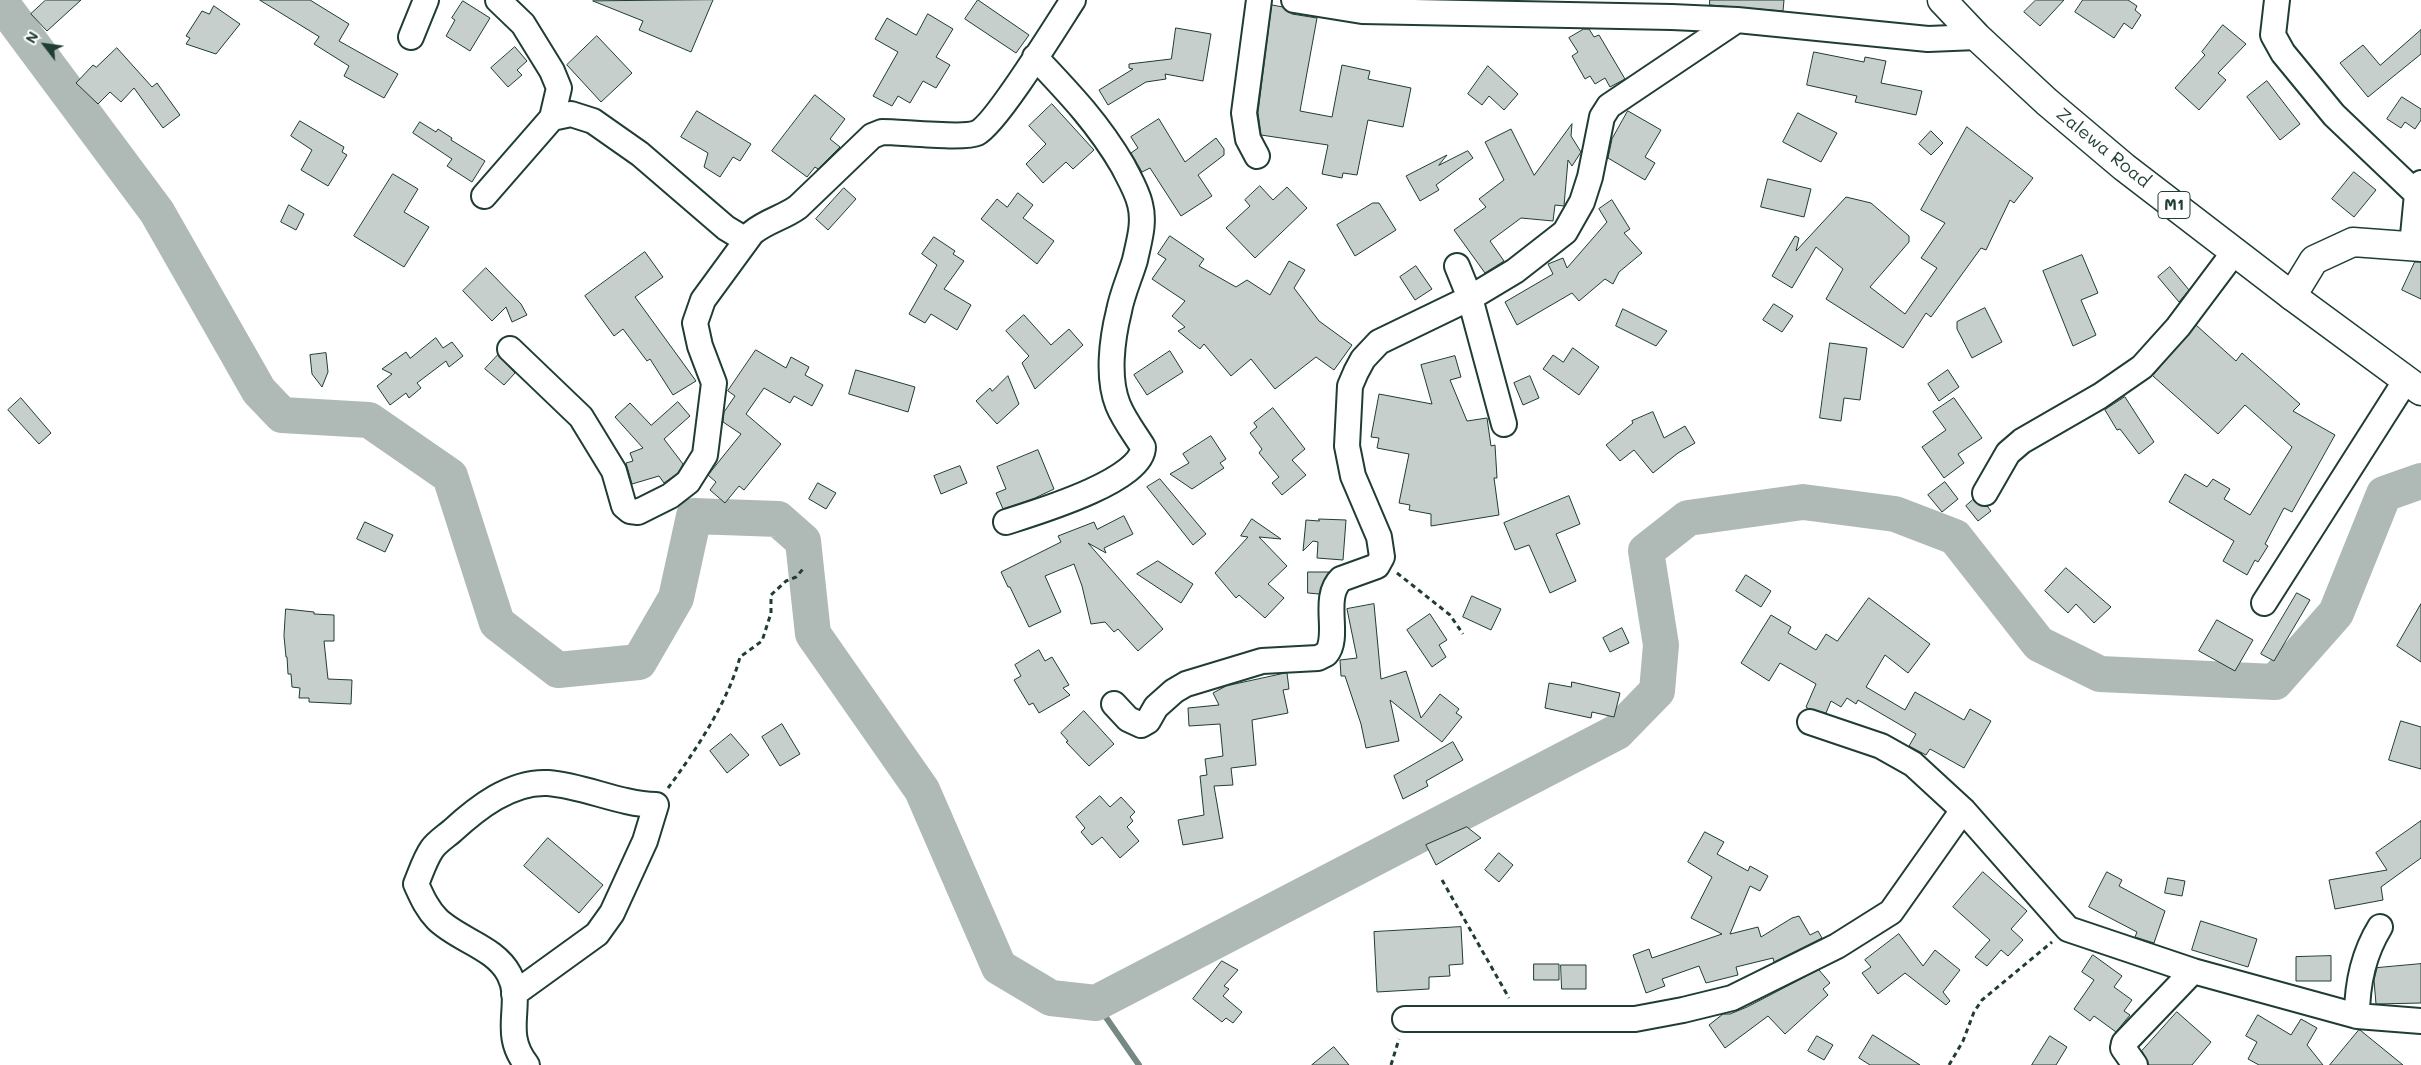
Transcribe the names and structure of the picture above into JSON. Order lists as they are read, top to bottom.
{
  "streets": {
    "main road": ["Zalewa Road", "M1"]
  },
  "north": "top left"
}
